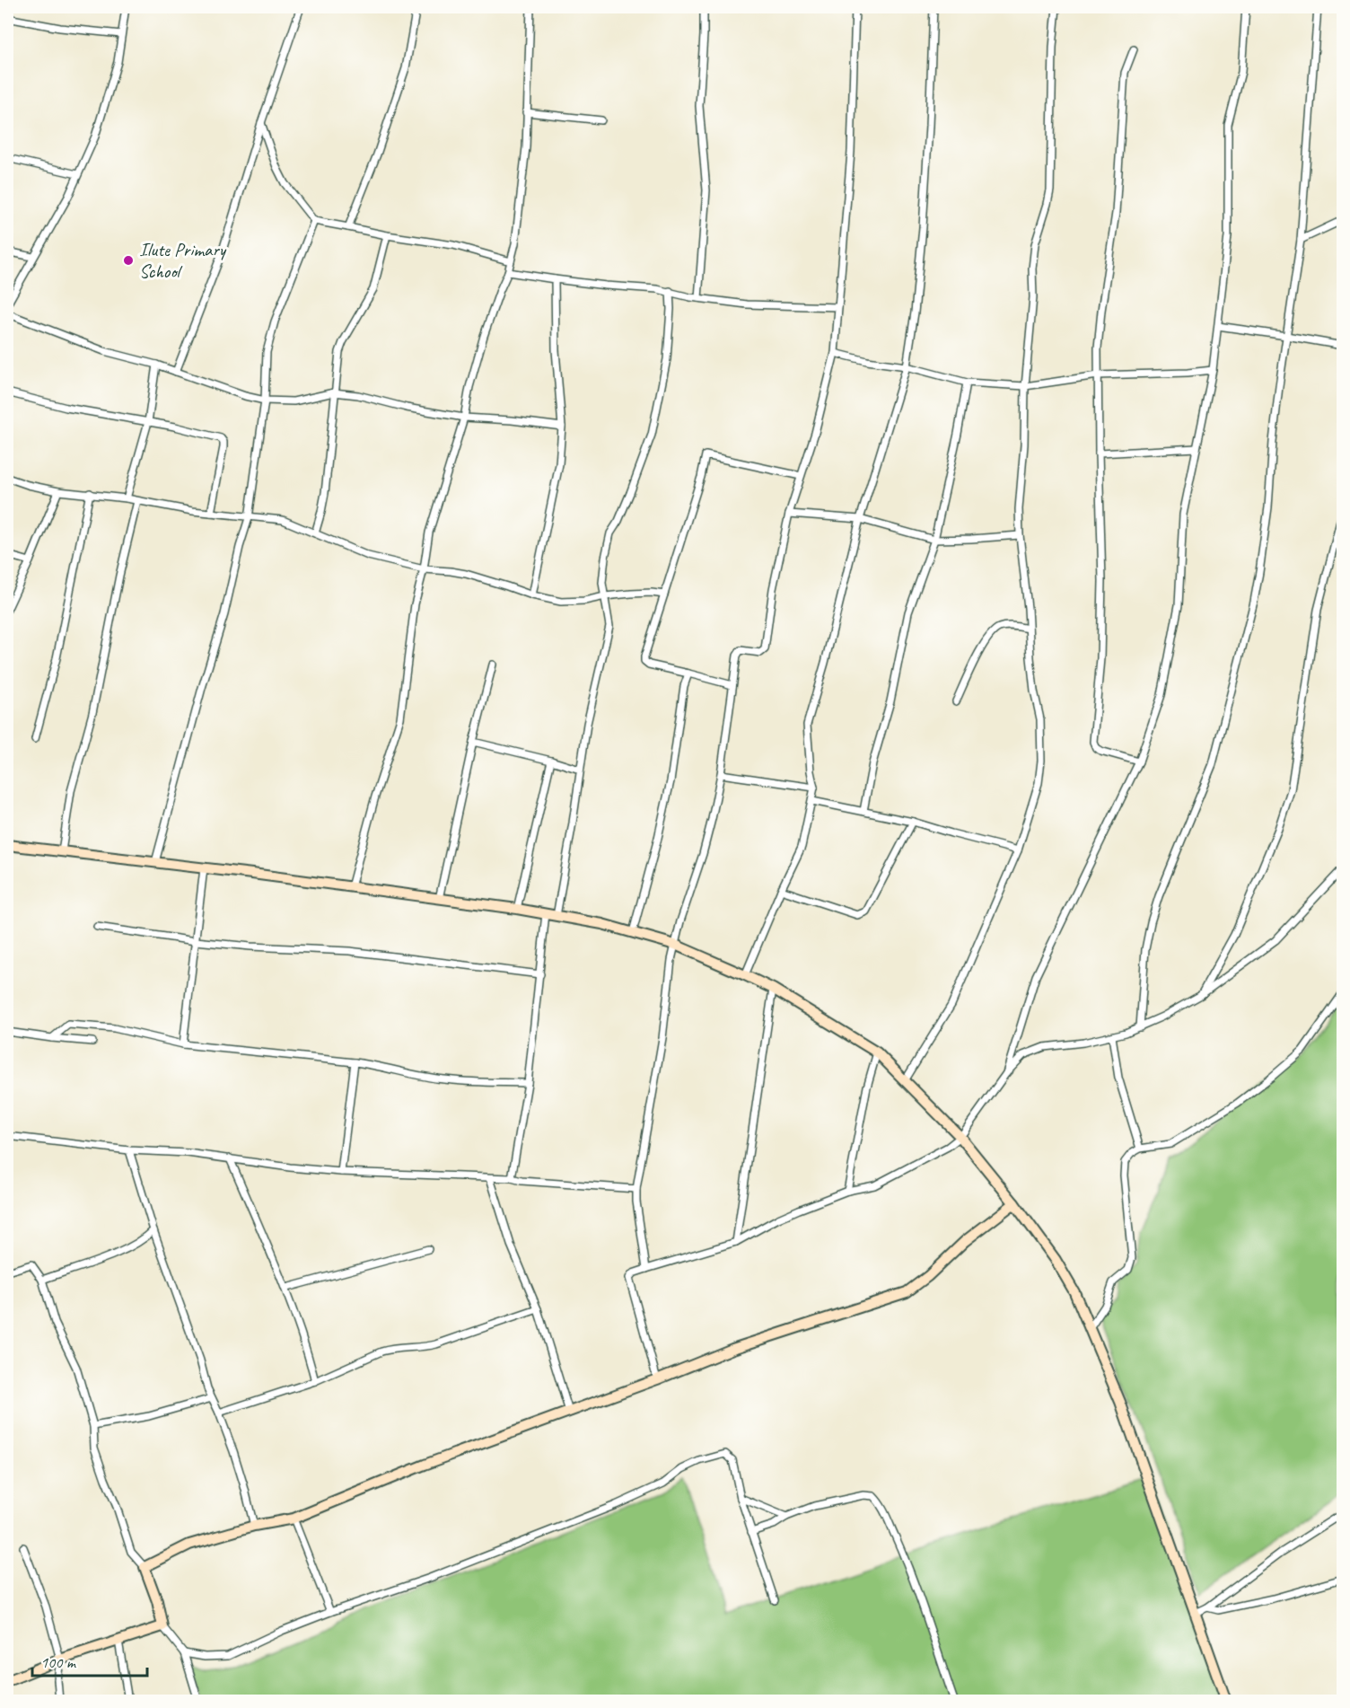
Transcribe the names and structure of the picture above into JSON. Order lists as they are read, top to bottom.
{
  "places": ["Ilute Primary School"],
  "scale_bar": "100 m"
}
